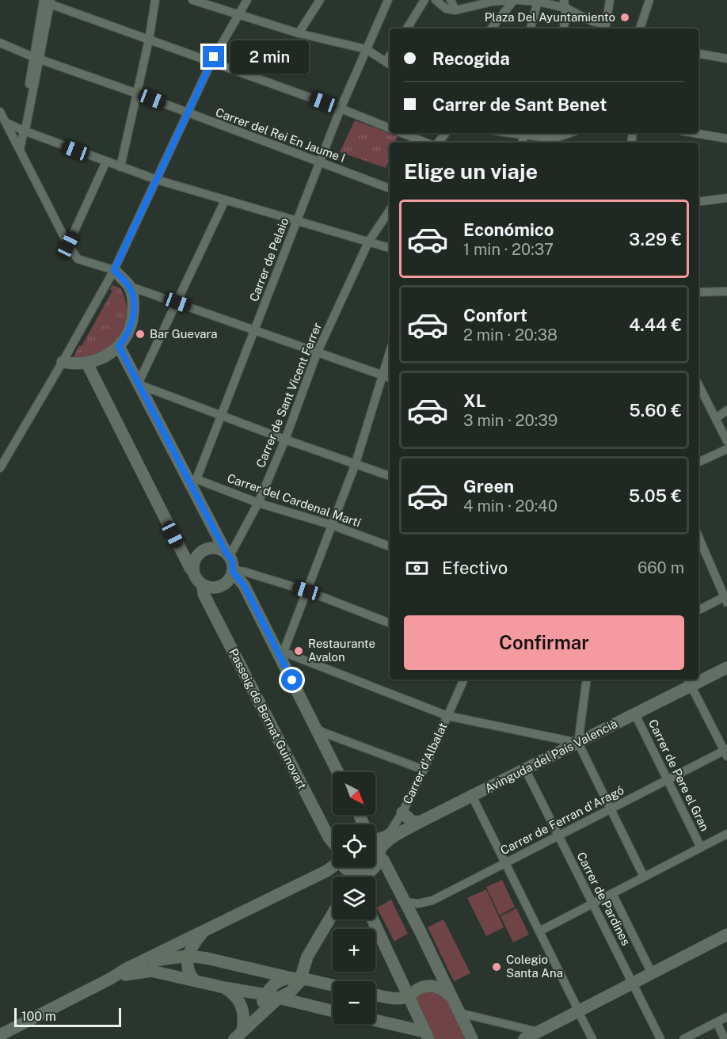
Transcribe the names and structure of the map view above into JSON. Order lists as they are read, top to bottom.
{
  "streets": {
    "street": [
      "Carrer del Rei En Jaume I",
      "Carrer de Pelaio",
      "Carrer de Sant Vicent Ferrer",
      "Carrer del Cardenal Martí",
      "Passeig de Bernat Guinovart",
      "Avinguda del País Valencià",
      "Carrer d'Albalat",
      "Carrer de Pere el Gran",
      "Carrer de Ferran d'Aragó",
      "Carrer de Pardines"
    ]
  },
  "crossings": [
    ["Carrer del Rei En Jaume I", "Carrer de Pelaio"],
    ["Carrer de Pelaio", "Carrer del Cardenal Martí"],
    ["Carrer de Sant Vicent Ferrer", "Carrer del Cardenal Martí"],
    ["Carrer de Sant Vicent Ferrer", "Passeig de Bernat Guinovart"],
    ["Passeig de Bernat Guinovart", "Avinguda del País Valencià"],
    ["Avinguda del País Valencià", "Carrer de Pere el Gran"],
    ["Avinguda del País Valencià", "Carrer de Pardines"],
    ["Carrer de Pere el Gran", "Carrer de Ferran d'Aragó"],
    ["Carrer de Ferran d'Aragó", "Carrer de Pardines"]
  ],
  "places": [
    "Plaza Del Ayuntamiento",
    "Bar Guevara",
    "Restaurante Avalon",
    "Colegio Santa Ana"
  ],
  "scale_bar": "100 m",
  "north": "bottom right",
  "page": {
    "banner": ["Recogida", "Carrer de Sant Benet"],
    "bubble": "2 min",
    "heading": "Elige un viaje",
    "list": [
      {
        "name": "Económico",
        "note": "1 min · 20:37",
        "value": "3.29 €"
      },
      {
        "name": "Confort",
        "note": "2 min · 20:38",
        "value": "4.44 €"
      },
      {
        "name": "XL",
        "note": "3 min · 20:39",
        "value": "5.60 €"
      },
      {
        "name": "Green",
        "note": "4 min · 20:40",
        "value": "5.05 €"
      }
    ],
    "pay": ["Efectivo", "660 m"],
    "buttons": "Confirmar",
    "map_buttons": ["+", "−"],
    "scale": "100 m"
  }
}
